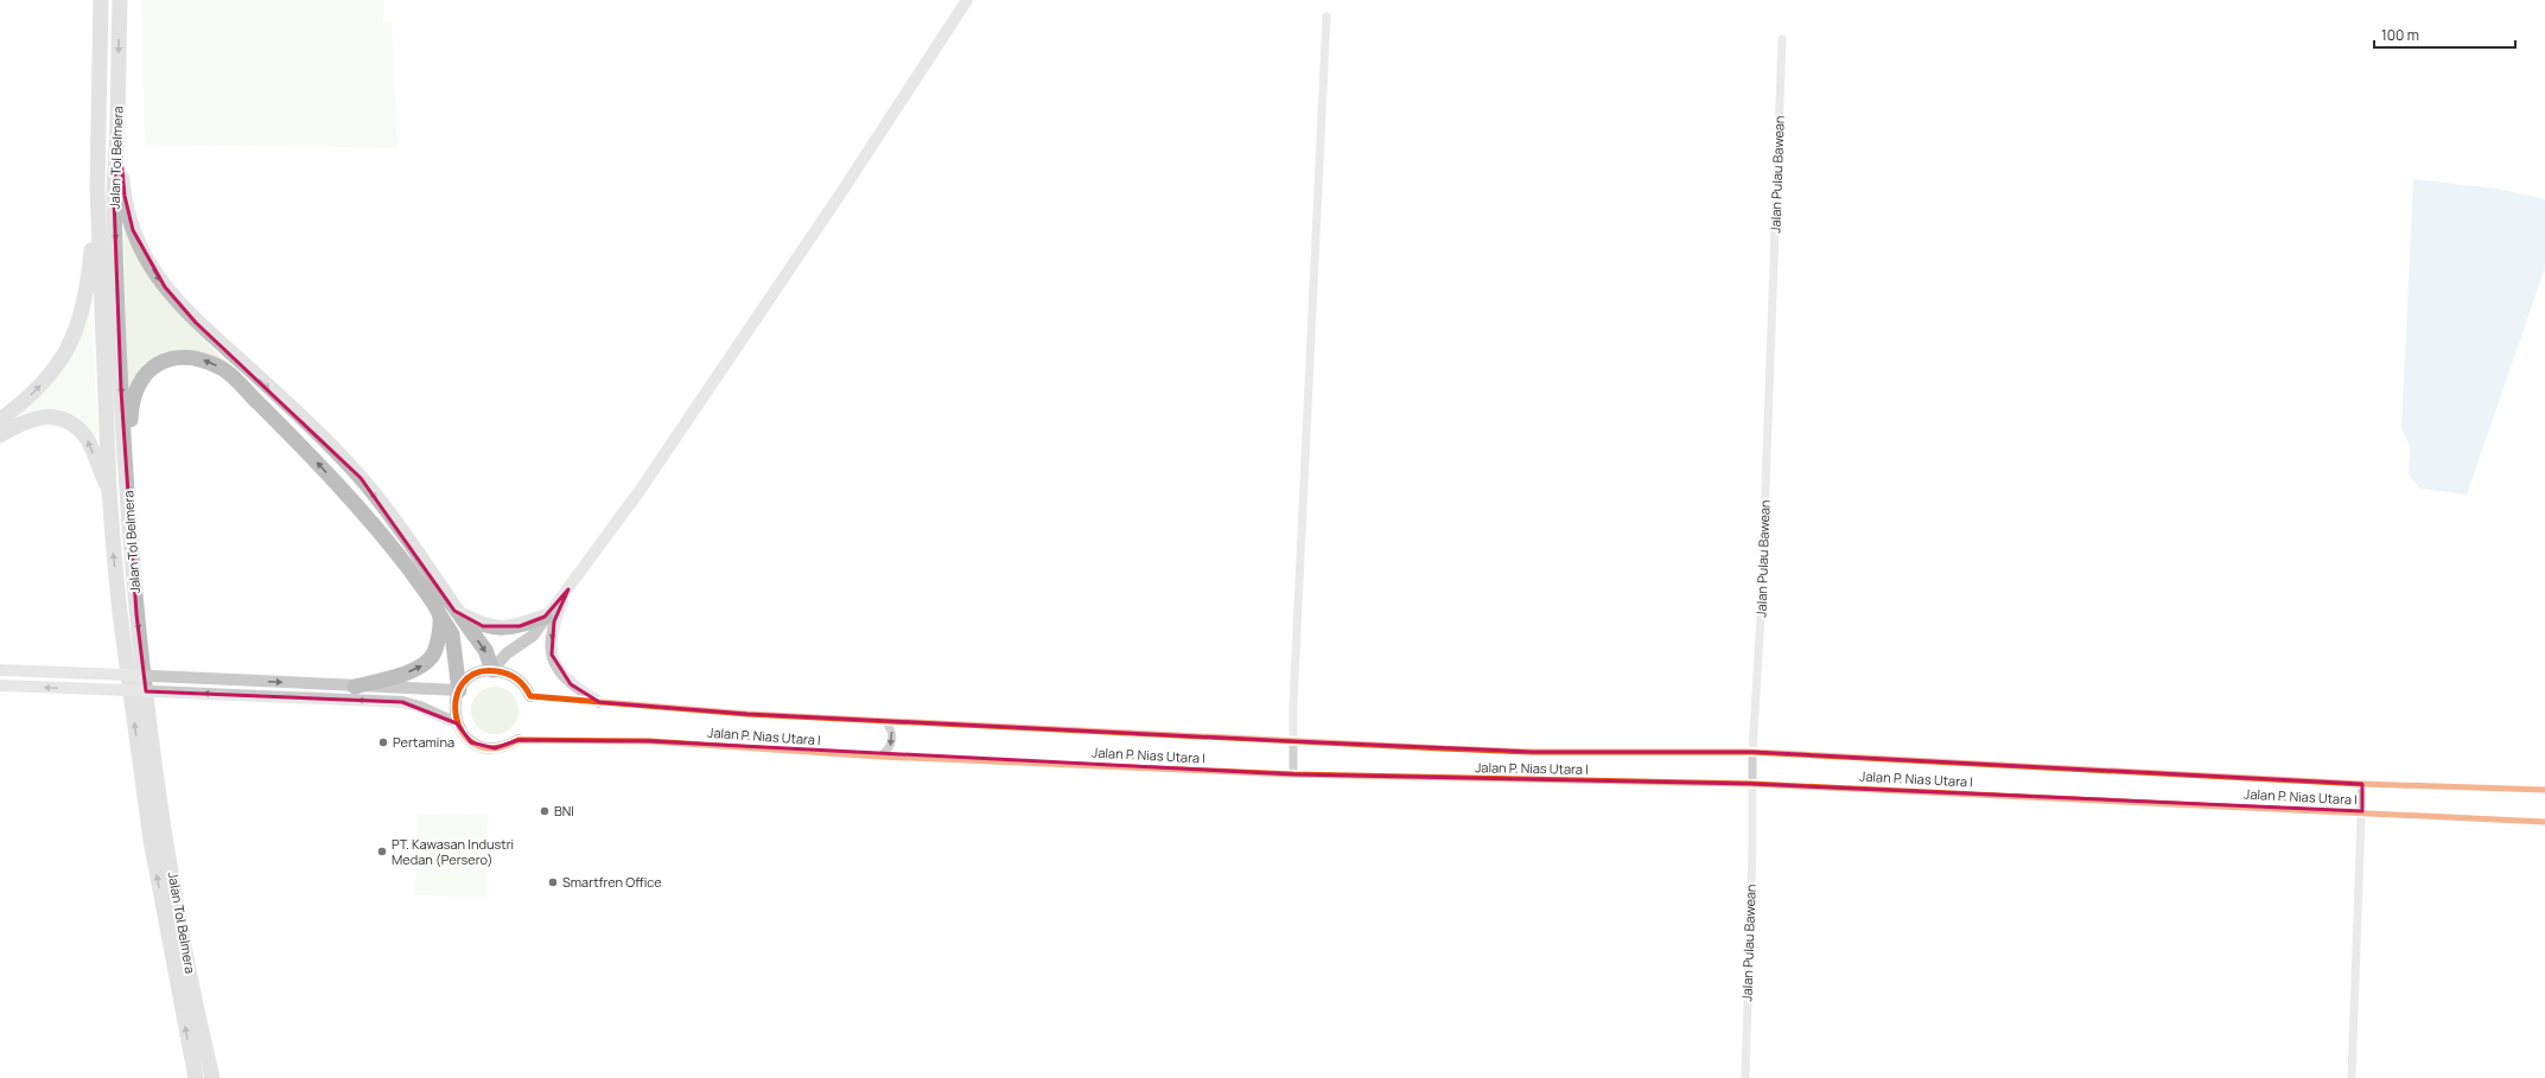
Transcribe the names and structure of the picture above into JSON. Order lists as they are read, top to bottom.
{
  "streets": {
    "highway": ["Jalan Tol Belmera"],
    "street": ["Jalan Pulau Bawean", "Jalan P. Nias Utara I"]
  },
  "crossings": [
    ["Jalan Pulau Bawean", "Jalan P. Nias Utara I"]
  ],
  "places": [
    "Pertamina",
    "BNI",
    "PT. Kawasan Industri Medan (Persero)",
    "Smartfren Office"
  ],
  "scale_bar": "100 m"
}
